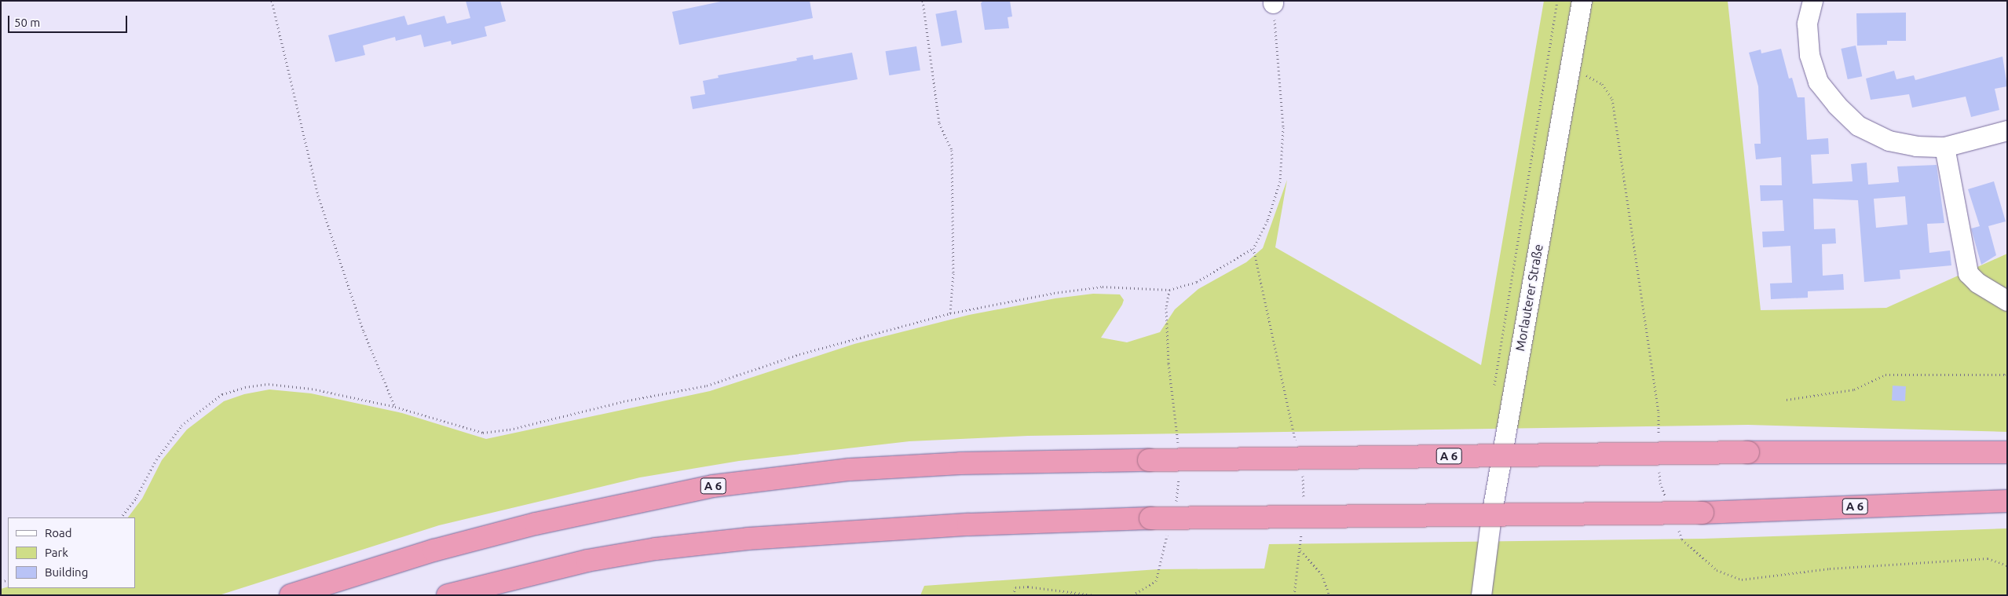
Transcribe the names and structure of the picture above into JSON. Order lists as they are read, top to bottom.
{
  "streets": {
    "highway": ["A 6"],
    "street": ["Morlauterer Straße"]
  },
  "legend": ["Road", "Park", "Building"],
  "scale_bar": "50 m"
}
